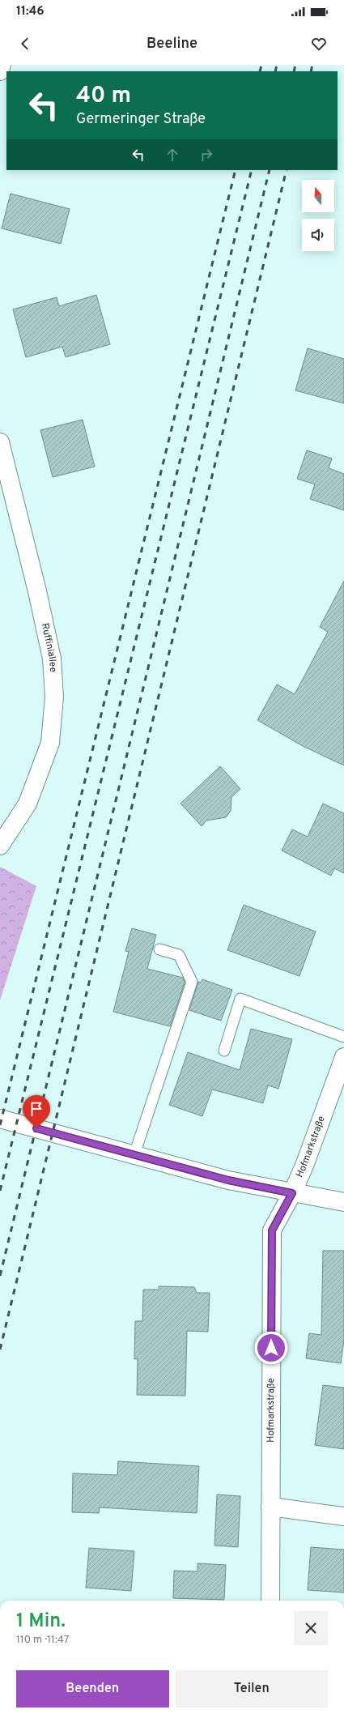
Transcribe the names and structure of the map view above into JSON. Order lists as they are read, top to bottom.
{
  "streets": {
    "street": ["Ruffiniallee", "Hofmarkstraße"]
  },
  "north": "top",
  "page": {
    "status": "11:46",
    "header": "Beeline",
    "turn": ["40 m", "Germeringer Straße"],
    "heading": ["1 Min.", "110 m · 11:47"],
    "buttons": ["Beenden", "Teilen"]
  }
}
